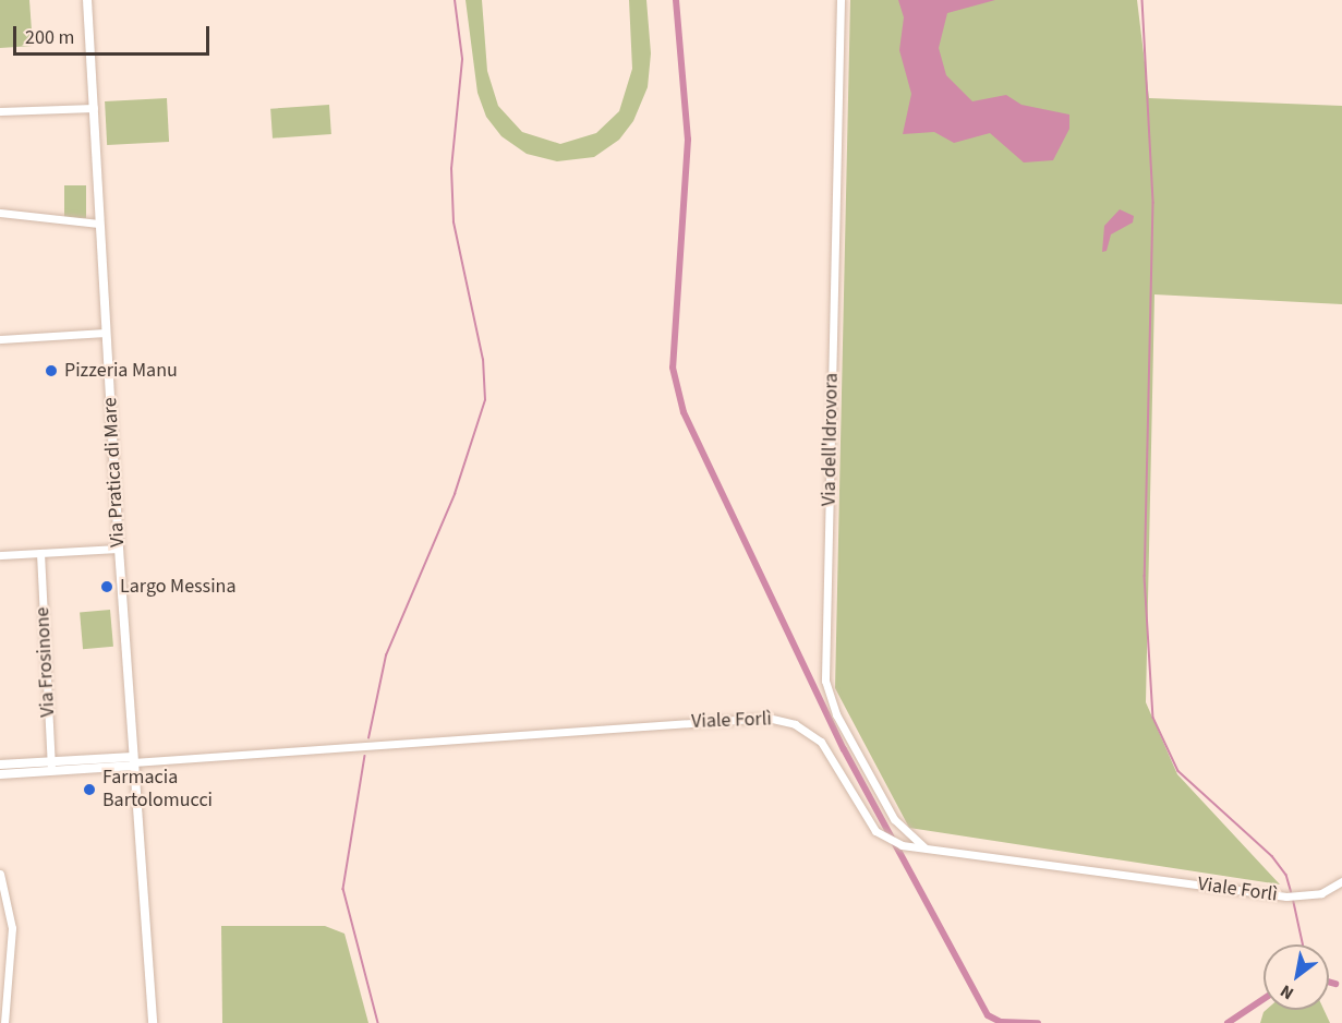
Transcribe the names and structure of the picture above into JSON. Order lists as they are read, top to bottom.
{
  "streets": {
    "street": [
      "Via dell'Idrovora",
      "Via Pratica di Mare",
      "Via Frosinone",
      "Viale Forlì"
    ]
  },
  "crossings": [
    ["Via dell'Idrovora", "Viale Forlì"],
    ["Via Pratica di Mare", "Viale Forlì"]
  ],
  "places": ["Pizzeria Manu", "Largo Messina", "Farmacia Bartolomucci"],
  "scale_bar": "200 m",
  "north": "bottom left"
}
